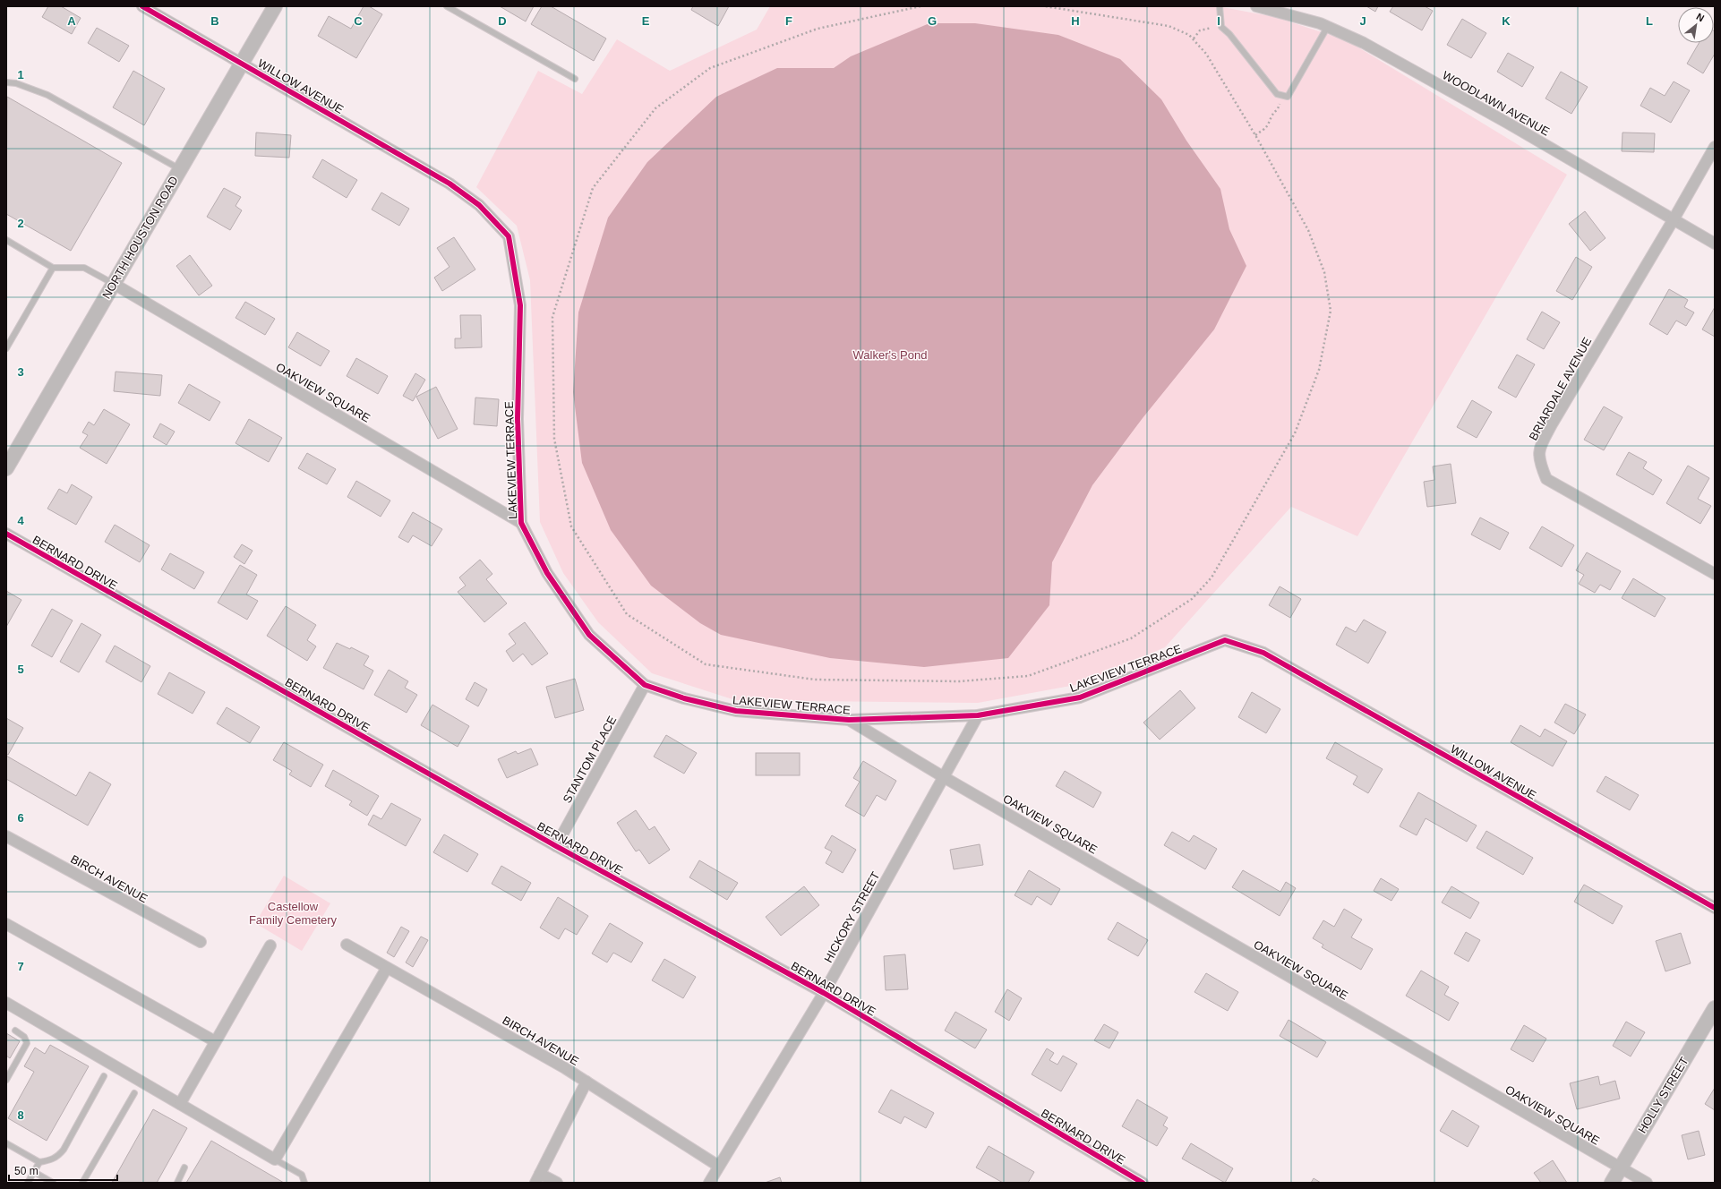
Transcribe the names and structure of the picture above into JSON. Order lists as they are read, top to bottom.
{
  "streets": {
    "street": [
      "WILLOW AVENUE",
      "WOODLAWN AVENUE",
      "NORTH HOUSTON ROAD",
      "BRIARDALE AVENUE",
      "OAKVIEW SQUARE",
      "LAKEVIEW TERRACE",
      "BERNARD DRIVE",
      "STANTOM PLACE",
      "BIRCH AVENUE",
      "HICKORY STREET",
      "HOLLY STREET"
    ]
  },
  "crossings": [
    ["WILLOW AVENUE", "NORTH HOUSTON ROAD"],
    ["WILLOW AVENUE", "LAKEVIEW TERRACE"],
    ["WOODLAWN AVENUE", "BRIARDALE AVENUE"],
    ["NORTH HOUSTON ROAD", "OAKVIEW SQUARE"],
    ["OAKVIEW SQUARE", "LAKEVIEW TERRACE"],
    ["OAKVIEW SQUARE", "HICKORY STREET"],
    ["OAKVIEW SQUARE", "HOLLY STREET"],
    ["LAKEVIEW TERRACE", "STANTOM PLACE"],
    ["LAKEVIEW TERRACE", "HICKORY STREET"],
    ["BERNARD DRIVE", "STANTOM PLACE"],
    ["BERNARD DRIVE", "HICKORY STREET"],
    ["BIRCH AVENUE", "HICKORY STREET"]
  ],
  "parks": ["Walker's Pond", "Castellow Family Cemetery"],
  "scale_bar": "50 m",
  "north": "top right",
  "grid": {
    "columns": [
      "A",
      "B",
      "C",
      "D",
      "E",
      "F",
      "G",
      "H",
      "I",
      "J",
      "K",
      "L"
    ],
    "rows": [
      "1",
      "2",
      "3",
      "4",
      "5",
      "6",
      "7",
      "8"
    ]
  }
}
